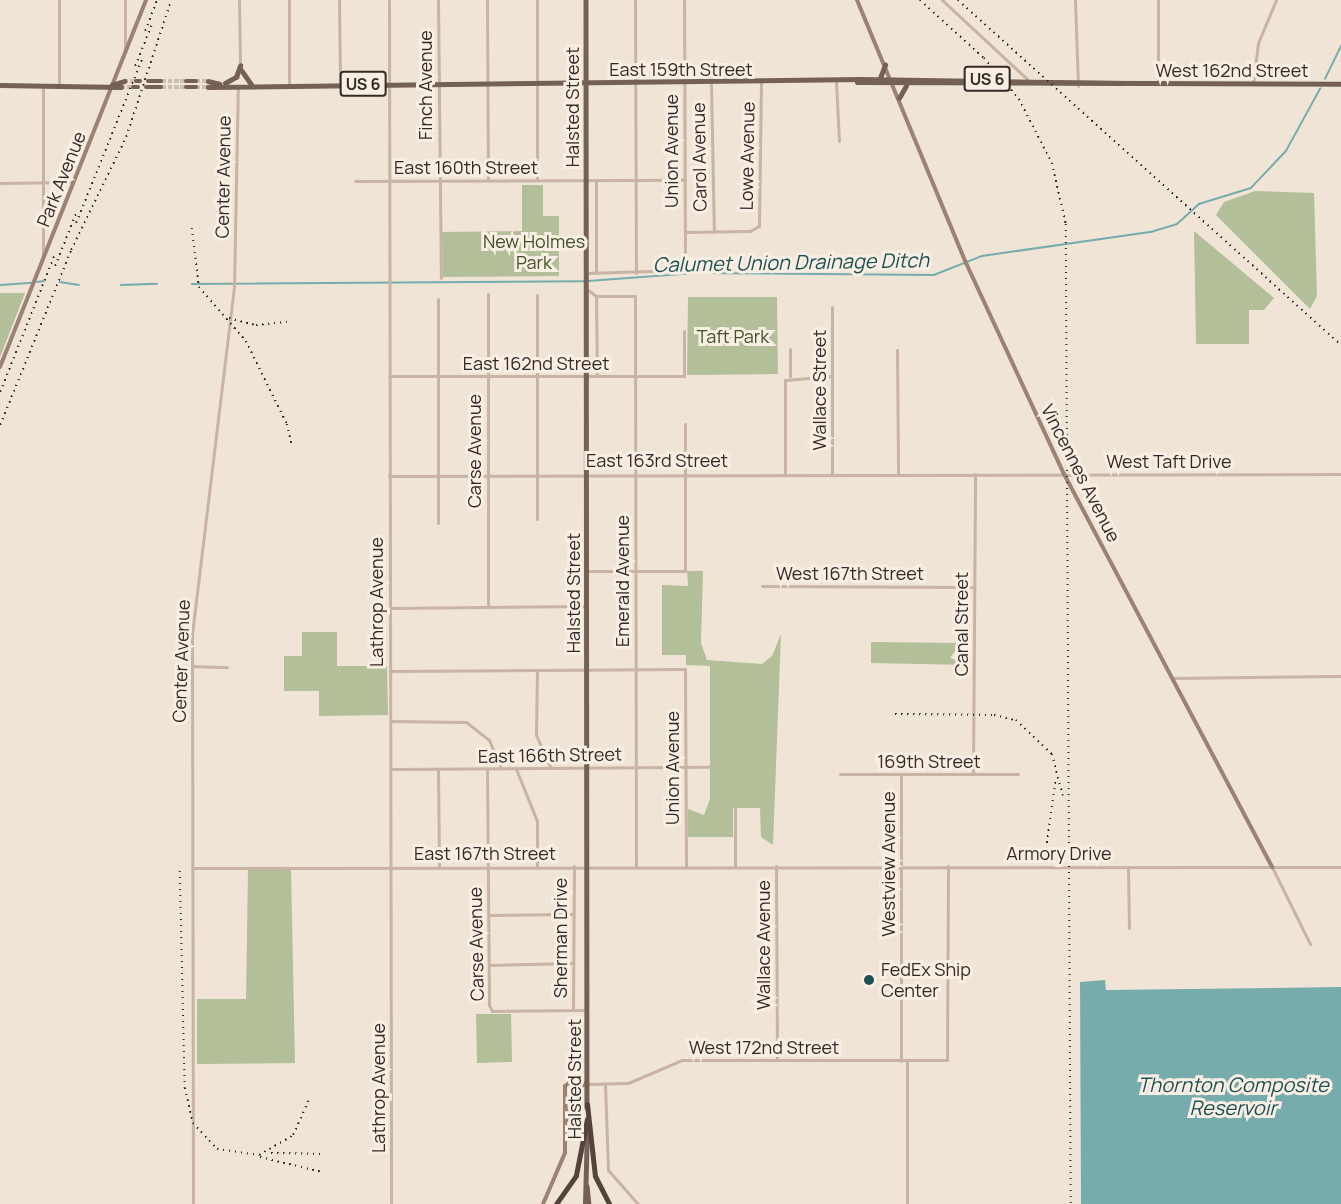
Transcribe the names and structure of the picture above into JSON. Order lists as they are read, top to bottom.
{
  "streets": {
    "main road": [
      "East 159th Street",
      "West 162nd Street",
      "US 6",
      "Halsted Street"
    ],
    "street": [
      "Finch Avenue",
      "Union Avenue",
      "Lowe Avenue",
      "Carol Avenue",
      "East 160th Street",
      "Center Avenue",
      "Park Avenue",
      "East 162nd Street",
      "Wallace Street",
      "Carse Avenue",
      "East 163rd Street",
      "West Taft Drive",
      "Vincennes Avenue",
      "West 167th Street",
      "Emerald Avenue",
      "Lathrop Avenue",
      "Canal Street",
      "East 166th Street",
      "169th Street",
      "East 167th Street",
      "Armory Drive",
      "Westview Avenue",
      "Sherman Drive",
      "Wallace Avenue",
      "West 172nd Street"
    ]
  },
  "crossings": [
    ["East 159th Street", "US 6"],
    ["East 159th Street", "Finch Avenue"],
    ["East 159th Street", "Halsted Street"],
    ["East 159th Street", "Union Avenue"],
    ["East 159th Street", "Lowe Avenue"],
    ["East 159th Street", "Carol Avenue"],
    ["East 159th Street", "Center Avenue"],
    ["East 159th Street", "Lathrop Avenue"],
    ["West 162nd Street", "US 6"],
    ["West 162nd Street", "Vincennes Avenue"],
    ["US 6", "Vincennes Avenue"],
    ["Finch Avenue", "East 160th Street"],
    ["Halsted Street", "East 160th Street"],
    ["Halsted Street", "East 162nd Street"],
    ["Halsted Street", "East 163rd Street"],
    ["Halsted Street", "East 166th Street"],
    ["Halsted Street", "East 167th Street"],
    ["Halsted Street", "West 172nd Street"],
    ["Union Avenue", "East 160th Street"],
    ["Union Avenue", "Emerald Avenue"],
    ["Union Avenue", "East 166th Street"],
    ["Union Avenue", "East 167th Street"],
    ["Lowe Avenue", "Carol Avenue"],
    ["East 160th Street", "Lathrop Avenue"],
    ["Center Avenue", "East 167th Street"],
    ["East 162nd Street", "Carse Avenue"],
    ["East 162nd Street", "Emerald Avenue"],
    ["East 162nd Street", "Lathrop Avenue"],
    ["Wallace Street", "East 163rd Street"],
    ["Carse Avenue", "East 163rd Street"],
    ["Carse Avenue", "East 166th Street"],
    ["Carse Avenue", "East 167th Street"],
    ["Carse Avenue", "Sherman Drive"],
    ["East 163rd Street", "West Taft Drive"],
    ["East 163rd Street", "Emerald Avenue"],
    ["East 163rd Street", "Lathrop Avenue"],
    ["West Taft Drive", "Vincennes Avenue"],
    ["West Taft Drive", "Canal Street"],
    ["Vincennes Avenue", "Armory Drive"],
    ["West 167th Street", "Canal Street"],
    ["Emerald Avenue", "East 166th Street"],
    ["Emerald Avenue", "East 167th Street"],
    ["Lathrop Avenue", "East 166th Street"],
    ["Lathrop Avenue", "East 167th Street"],
    ["Canal Street", "169th Street"],
    ["169th Street", "Westview Avenue"],
    ["East 167th Street", "Armory Drive"],
    ["East 167th Street", "Sherman Drive"],
    ["East 167th Street", "Wallace Avenue"],
    ["Armory Drive", "Westview Avenue"],
    ["Armory Drive", "Wallace Avenue"],
    ["Armory Drive", "West 172nd Street"],
    ["Westview Avenue", "West 172nd Street"],
    ["Wallace Avenue", "West 172nd Street"]
  ],
  "water": ["Calumet Union Drainage Ditch", "Thornton Composite Reservoir"],
  "parks": ["New Holmes Park", "Taft Park"],
  "places": ["FedEx Ship Center"]
}
